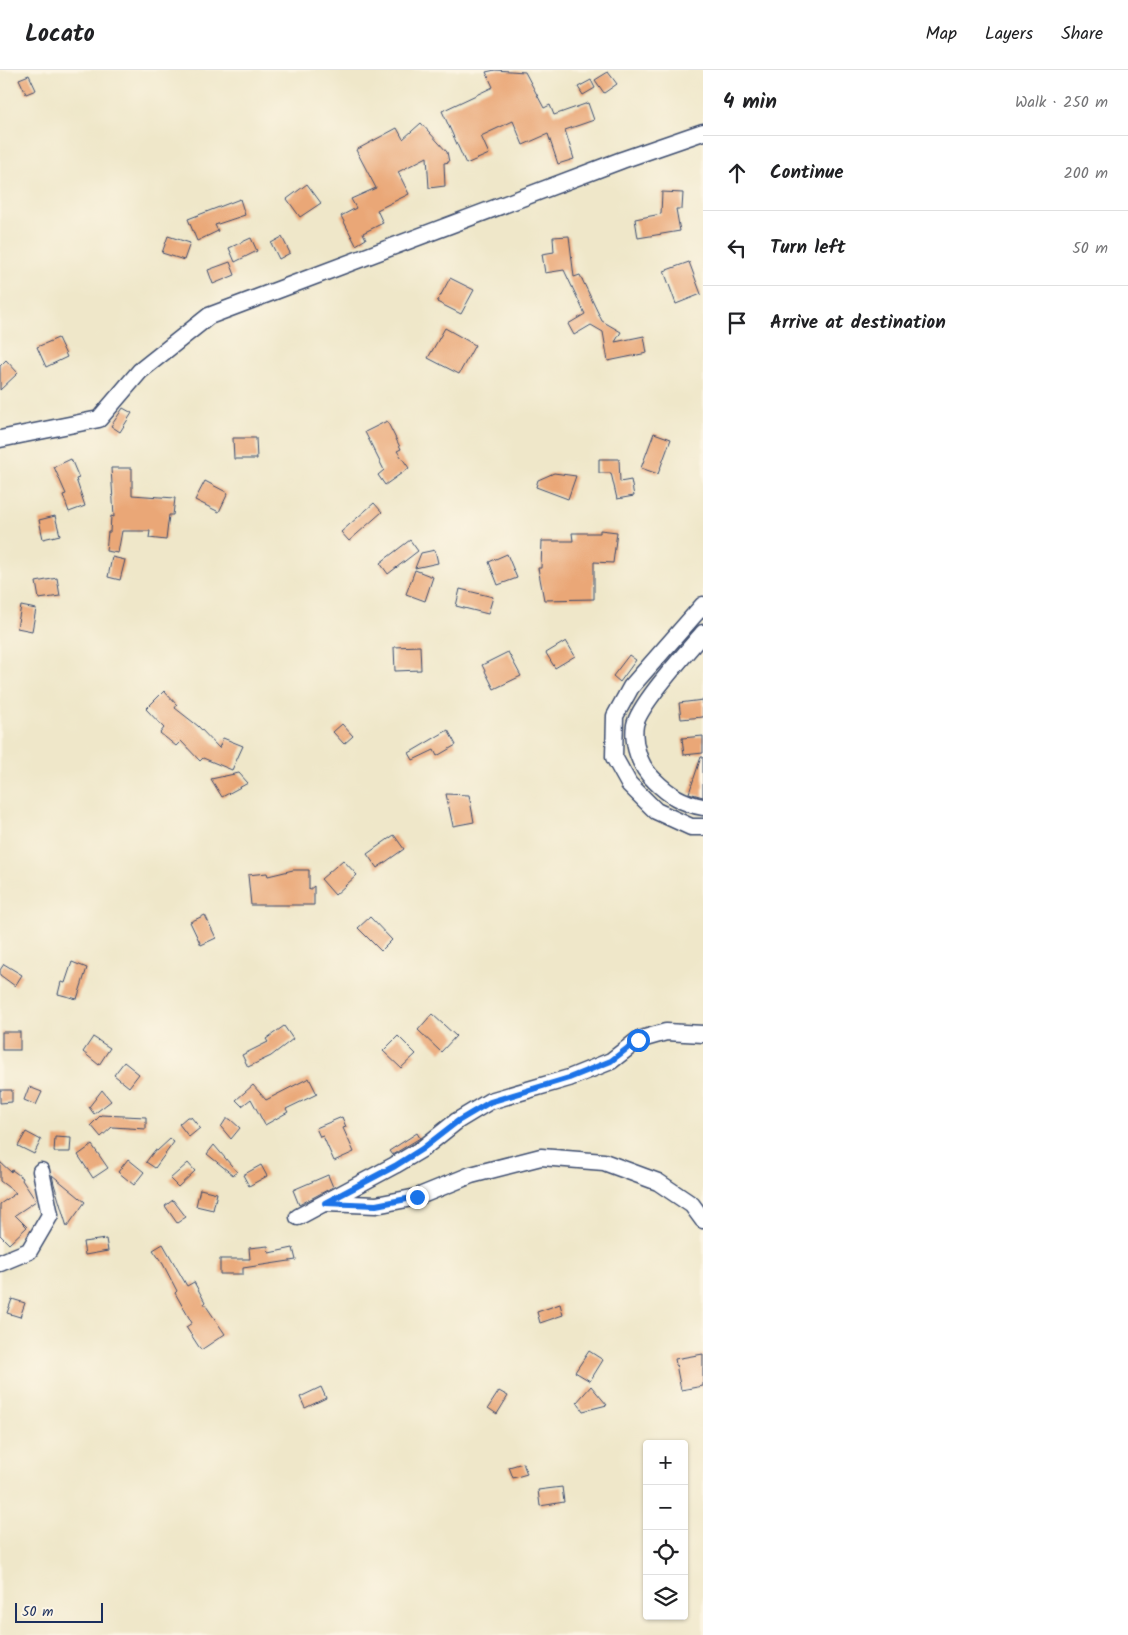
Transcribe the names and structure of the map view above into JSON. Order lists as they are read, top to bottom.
{
  "scale_bar": "50 m",
  "page": {
    "header": "Locato",
    "nav": ["Map", "Layers", "Share"],
    "heading": ["4 min", "Walk · 250 m"],
    "list": [
      ["Continue", "200 m"],
      ["Turn left", "50 m"],
      "Arrive at destination"
    ],
    "map_buttons": ["+", "−"],
    "scale": "50 m"
  }
}
